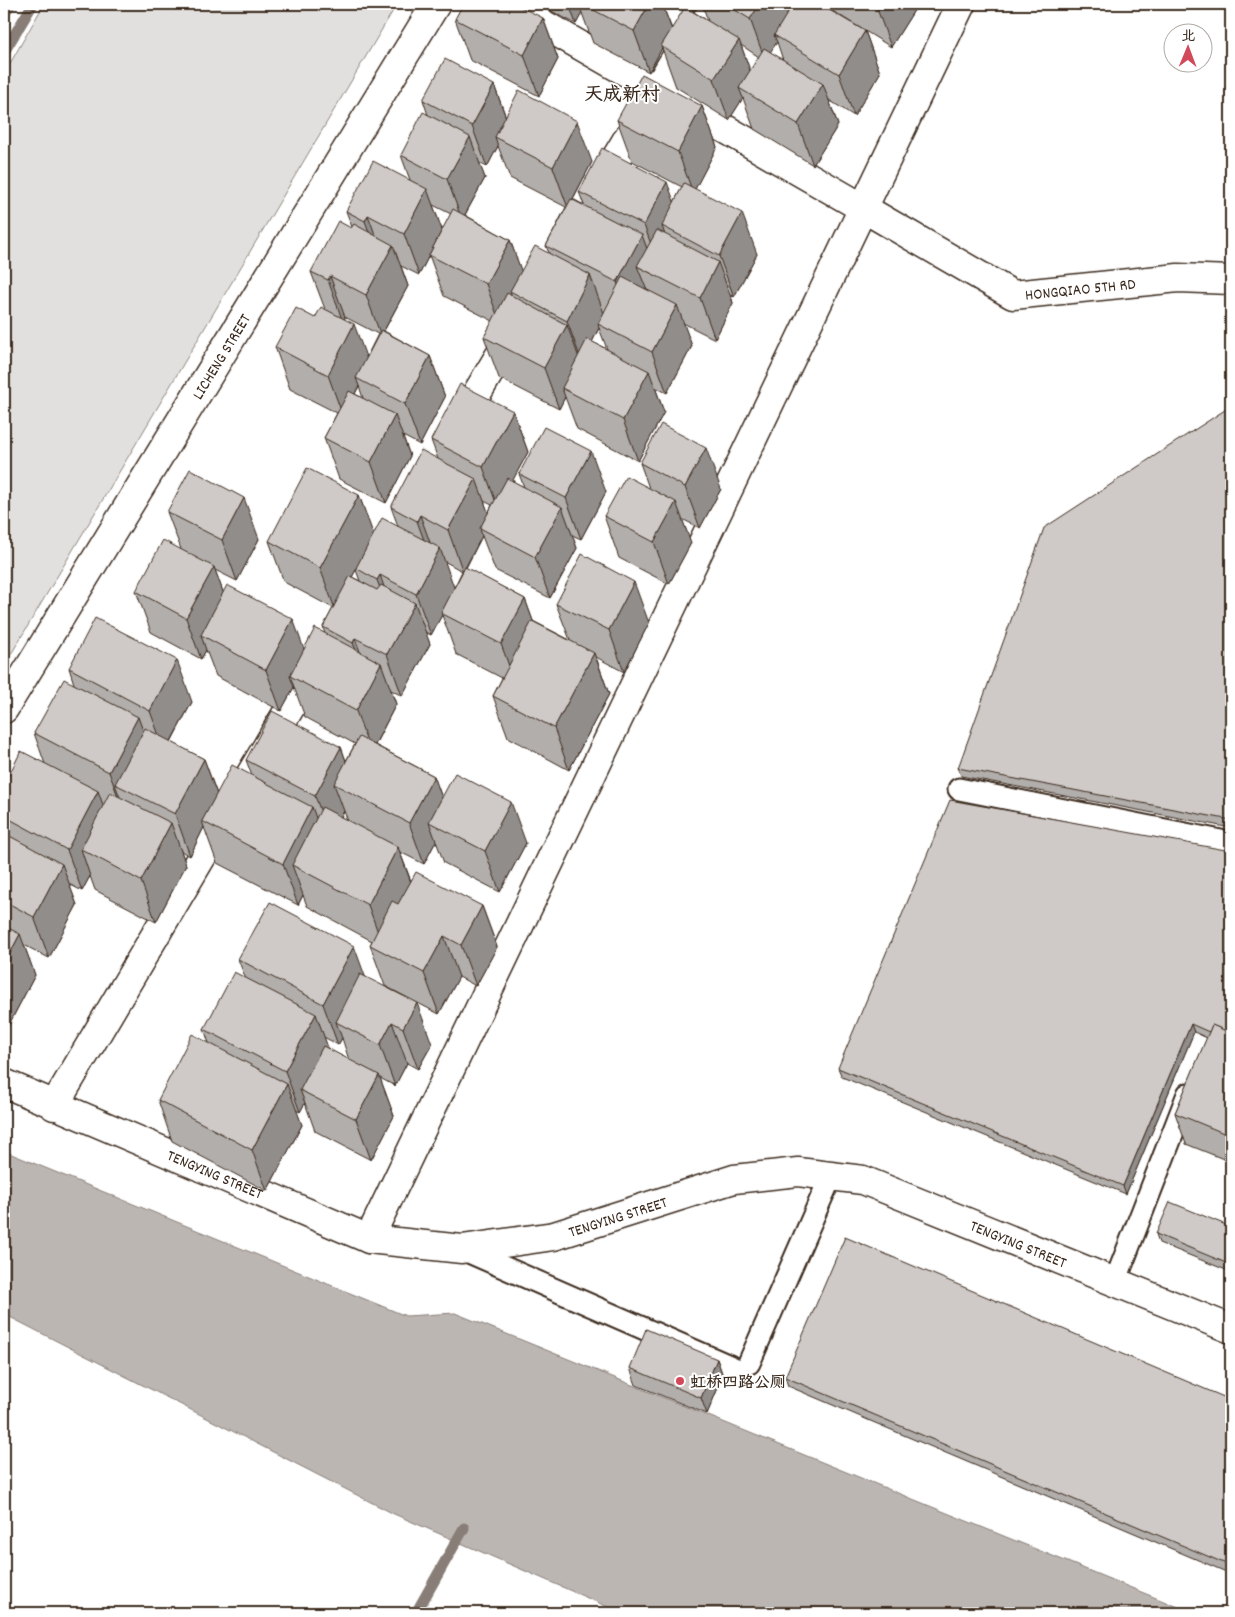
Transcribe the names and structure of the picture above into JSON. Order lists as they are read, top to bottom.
{
  "streets": {
    "street": ["HONGQIAO 5TH RD", "LICHENG STREET", "TENGYING STREET"]
  },
  "districts": ["天成新村"],
  "places": ["虹桥四路公厕"],
  "north": "top"
}
